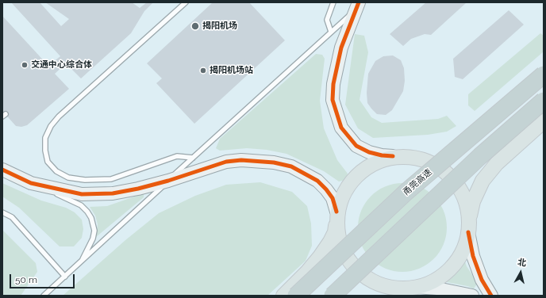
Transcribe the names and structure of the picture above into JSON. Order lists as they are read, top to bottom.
{
  "streets": {
    "highway": ["甬莞高速"]
  },
  "places": ["揭阳机场", "交通中心综合体", "揭阳机场站"],
  "scale_bar": "50 m",
  "north": "top"
}
